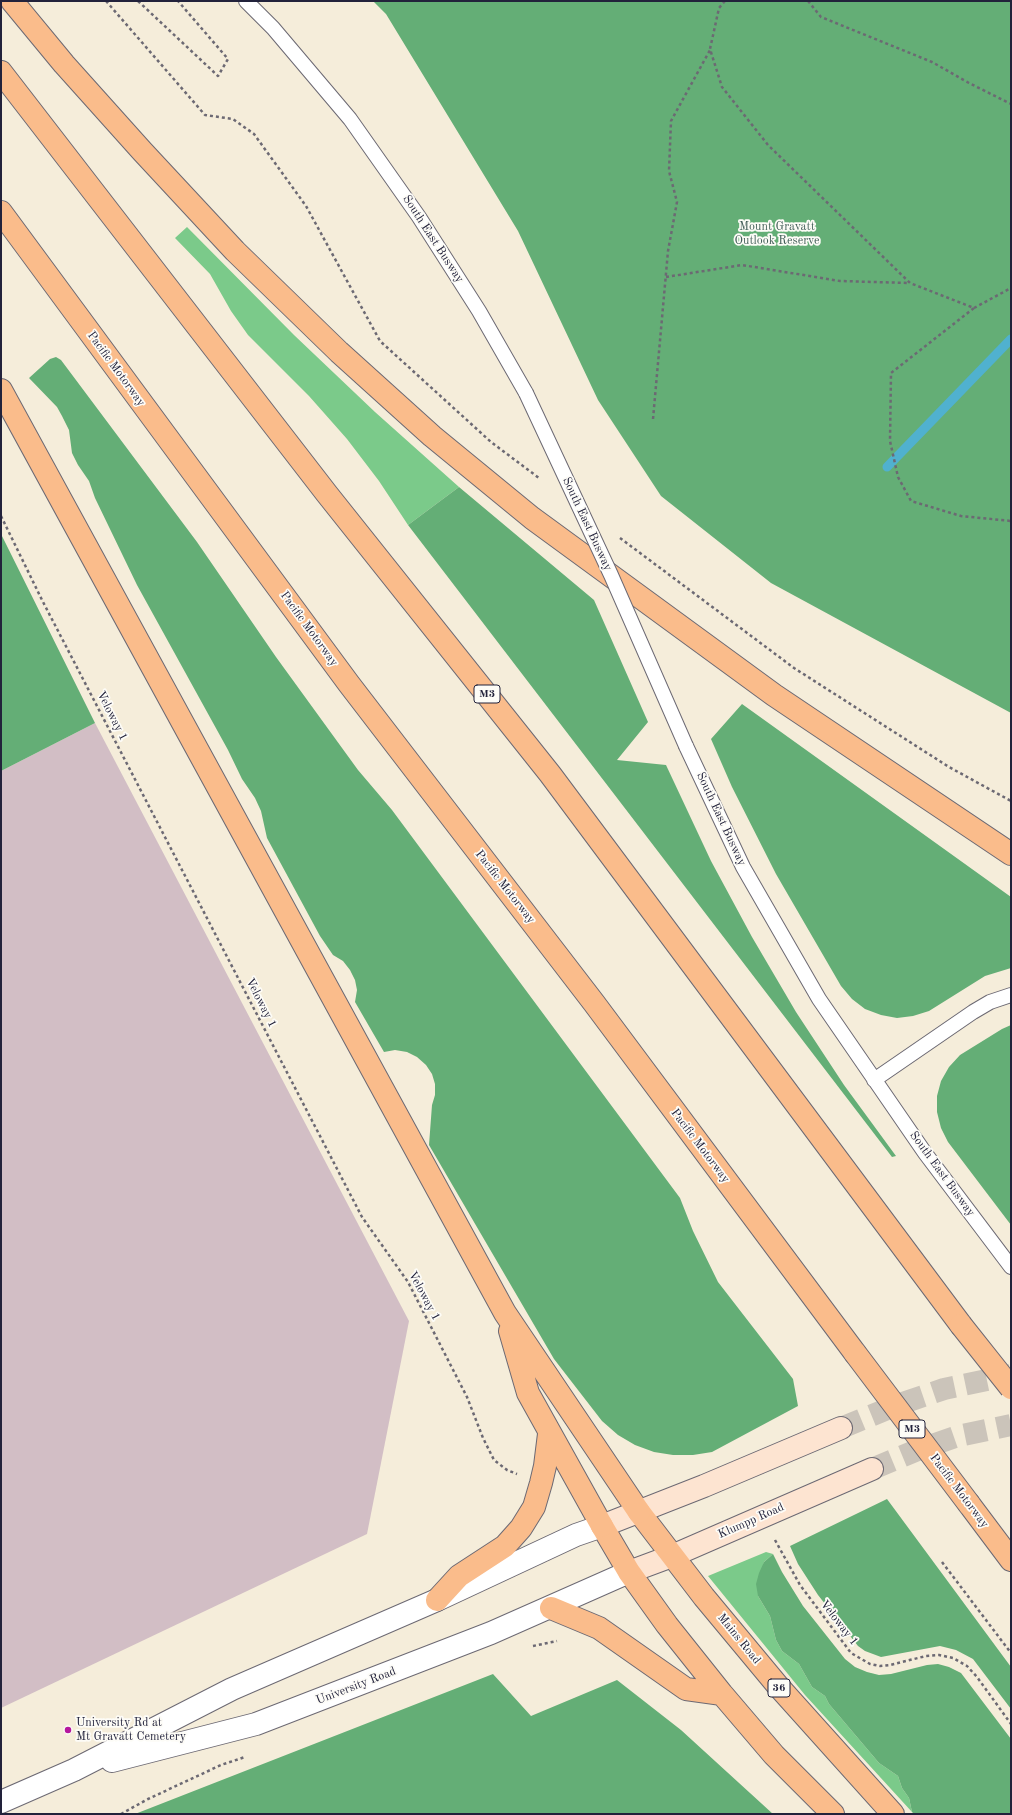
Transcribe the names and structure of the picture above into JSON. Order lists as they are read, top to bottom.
{
  "streets": {
    "main road": [
      "Pacific Motorway",
      "M3",
      "Klumpp Road",
      "Mains Road",
      "36"
    ],
    "street": ["University Road"],
    "lane": ["South East Busway"],
    "path": ["Veloway 1"]
  },
  "crossings": [
    ["Klumpp Road", "Mains Road"],
    ["Klumpp Road", "University Road"]
  ],
  "parks": ["Mount Gravatt Outlook Reserve"],
  "places": ["University Rd at Mt Gravatt Cemetery"]
}
